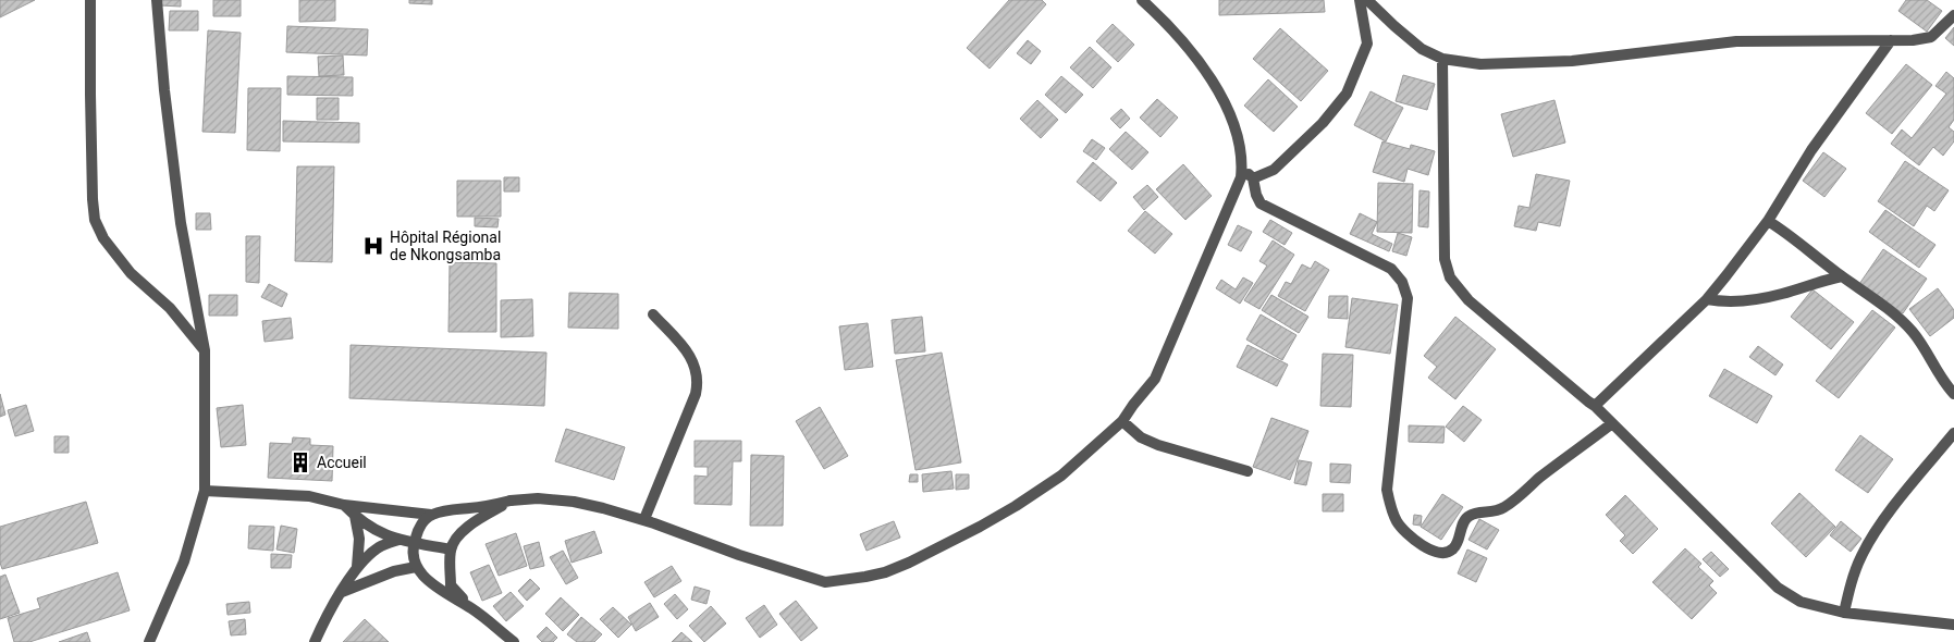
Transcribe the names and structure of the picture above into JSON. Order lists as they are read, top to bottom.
{
  "places": {
    "hospital": ["Hôpital Régional de Nkongsamba"],
    "building": ["Accueil"]
  }
}
